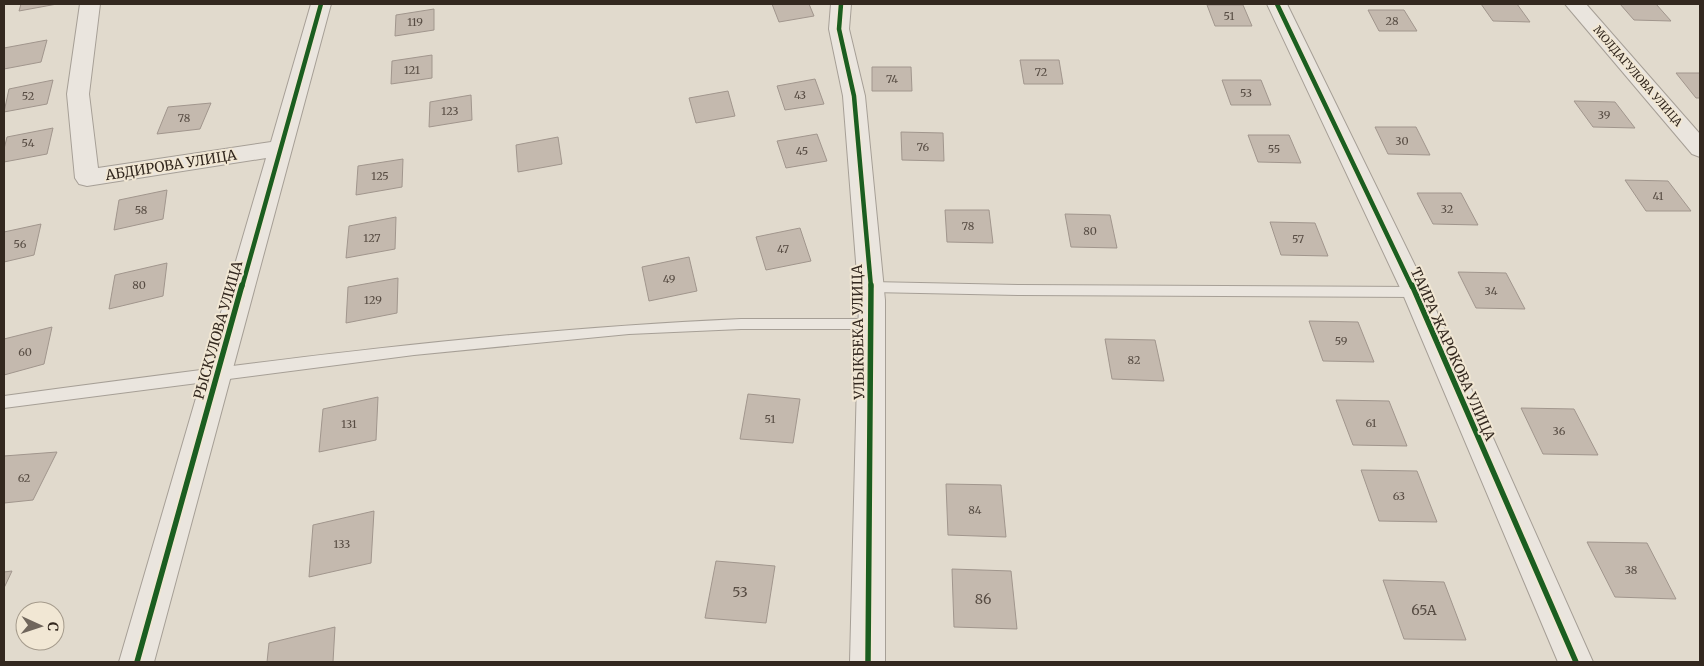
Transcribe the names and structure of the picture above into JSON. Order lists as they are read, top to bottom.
{
  "streets": {
    "street": [
      "МОЛДАГУЛОВА УЛИЦА",
      "АБДИРОВА УЛИЦА",
      "РЫСКУЛОВА УЛИЦА",
      "УЛЫКБЕКА УЛИЦА",
      "ТАИРА ЖАРОКОВА УЛИЦА"
    ]
  },
  "crossings": [
    ["АБДИРОВА УЛИЦА", "РЫСКУЛОВА УЛИЦА"]
  ],
  "house_numbers": [
    "51",
    "28",
    "119",
    "121",
    "72",
    "74",
    "53",
    "43",
    "52",
    "123",
    "39",
    "78",
    "30",
    "54",
    "76",
    "55",
    "45",
    "125",
    "41",
    "32",
    "58",
    "78",
    "80",
    "127",
    "57",
    "56",
    "47",
    "49",
    "80",
    "34",
    "129",
    "59",
    "60",
    "82",
    "51",
    "61",
    "131",
    "36",
    "62",
    "63",
    "84",
    "133",
    "38",
    "53",
    "86",
    "65А"
  ],
  "north": "right"
}
